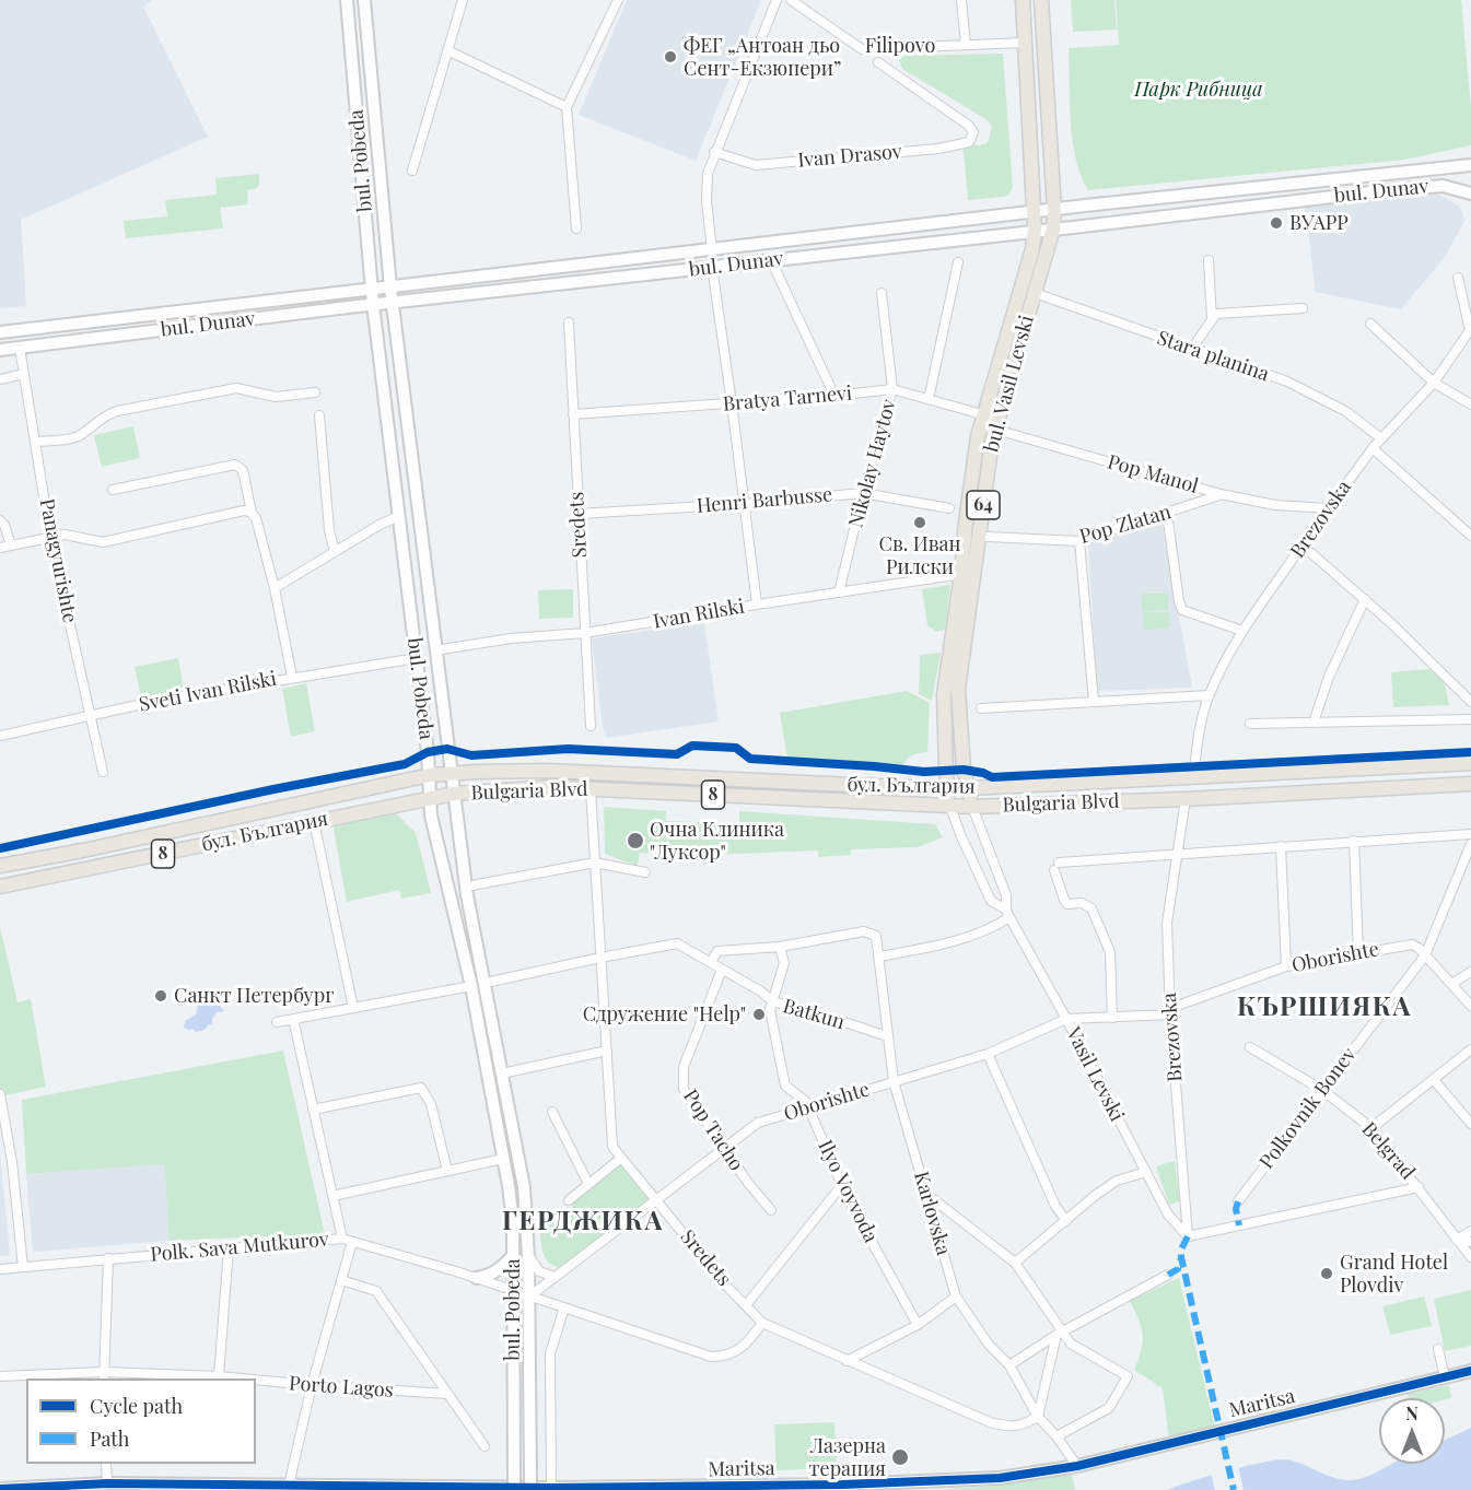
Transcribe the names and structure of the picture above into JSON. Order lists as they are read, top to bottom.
{
  "streets": {
    "main road": [
      "bul. Pobeda",
      "bul. Dunav",
      "bul. Vasil Levski",
      "64",
      "бул. България",
      "Bulgaria Blvd",
      "8",
      "Maritsa"
    ],
    "street": [
      "Filipovo",
      "Ivan Drasov",
      "Stara planina",
      "Bratya Tarnevi",
      "Nikolay Haytov",
      "Pop Manol",
      "Henri Barbusse",
      "Brezovska",
      "Sredets",
      "Pop Zlatan",
      "Panagyurishte",
      "Ivan Rilski",
      "Sveti Ivan Rilski",
      "Oborishte",
      "Batkun",
      "Vasil Levski",
      "Polkovnik Bonev",
      "Pop Tacho",
      "Belgrad",
      "Ilyo Voyvoda",
      "Karlovska",
      "Polk. Sava Mutkurov",
      "Porto Lagos"
    ]
  },
  "crossings": [
    ["Filipovo", "Ivan Drasov"],
    ["Filipovo", "bul. Vasil Levski"],
    ["bul. Pobeda", "bul. Dunav"],
    ["bul. Pobeda", "Ivan Rilski"],
    ["bul. Pobeda", "Sveti Ivan Rilski"],
    ["bul. Pobeda", "бул. България"],
    ["bul. Pobeda", "Bulgaria Blvd"],
    ["bul. Pobeda", "8"],
    ["bul. Pobeda", "Oborishte"],
    ["bul. Pobeda", "Polk. Sava Mutkurov"],
    ["bul. Dunav", "bul. Vasil Levski"],
    ["bul. Dunav", "Panagyurishte"],
    ["Stara planina", "bul. Vasil Levski"],
    ["Stara planina", "Brezovska"],
    ["bul. Vasil Levski", "Bratya Tarnevi"],
    ["bul. Vasil Levski", "Pop Manol"],
    ["bul. Vasil Levski", "Ivan Rilski"],
    ["bul. Vasil Levski", "бул. България"],
    ["bul. Vasil Levski", "Bulgaria Blvd"],
    ["bul. Vasil Levski", "Vasil Levski"],
    ["Bratya Tarnevi", "Nikolay Haytov"],
    ["Bratya Tarnevi", "Pop Manol"],
    ["Bratya Tarnevi", "Sredets"],
    ["Nikolay Haytov", "Henri Barbusse"],
    ["Nikolay Haytov", "Ivan Rilski"],
    ["Pop Manol", "Brezovska"],
    ["Pop Manol", "Pop Zlatan"],
    ["Henri Barbusse", "Sredets"],
    ["Brezovska", "бул. България"],
    ["Brezovska", "Bulgaria Blvd"],
    ["Brezovska", "Oborishte"],
    ["Brezovska", "Vasil Levski"],
    ["Sredets", "Ivan Rilski"],
    ["Sredets", "Bulgaria Blvd"],
    ["Sredets", "Oborishte"],
    ["Sredets", "Batkun"],
    ["Sredets", "Karlovska"],
    ["Sredets", "Polk. Sava Mutkurov"],
    ["Panagyurishte", "Sveti Ivan Rilski"],
    ["бул. България", "Bulgaria Blvd"],
    ["бул. България", "8"],
    ["Bulgaria Blvd", "Vasil Levski"],
    ["Oborishte", "Vasil Levski"],
    ["Oborishte", "Polkovnik Bonev"],
    ["Oborishte", "Pop Tacho"],
    ["Oborishte", "Ilyo Voyvoda"],
    ["Oborishte", "Karlovska"],
    ["Oborishte", "Polk. Sava Mutkurov"],
    ["Batkun", "Pop Tacho"],
    ["Batkun", "Ilyo Voyvoda"],
    ["Batkun", "Karlovska"],
    ["Polkovnik Bonev", "Belgrad"],
    ["Ilyo Voyvoda", "Karlovska"],
    ["Karlovska", "Maritsa"]
  ],
  "districts": ["КЪРШИЯКА", "ГЕРДЖИКА"],
  "parks": ["Парк Рибница"],
  "places": [
    "ФЕГ „Антоан дьо Сент-Екзюпери”",
    "ВУАРР",
    "Св. Иван Рилски",
    "Очна Клиника \"Луксор\"",
    "Санкт Петербург",
    "Сдружение \"Help\"",
    "Grand Hotel Plovdiv",
    "Лазерна терапия"
  ],
  "legend": ["Cycle path", "Path"],
  "north": "top"
}
